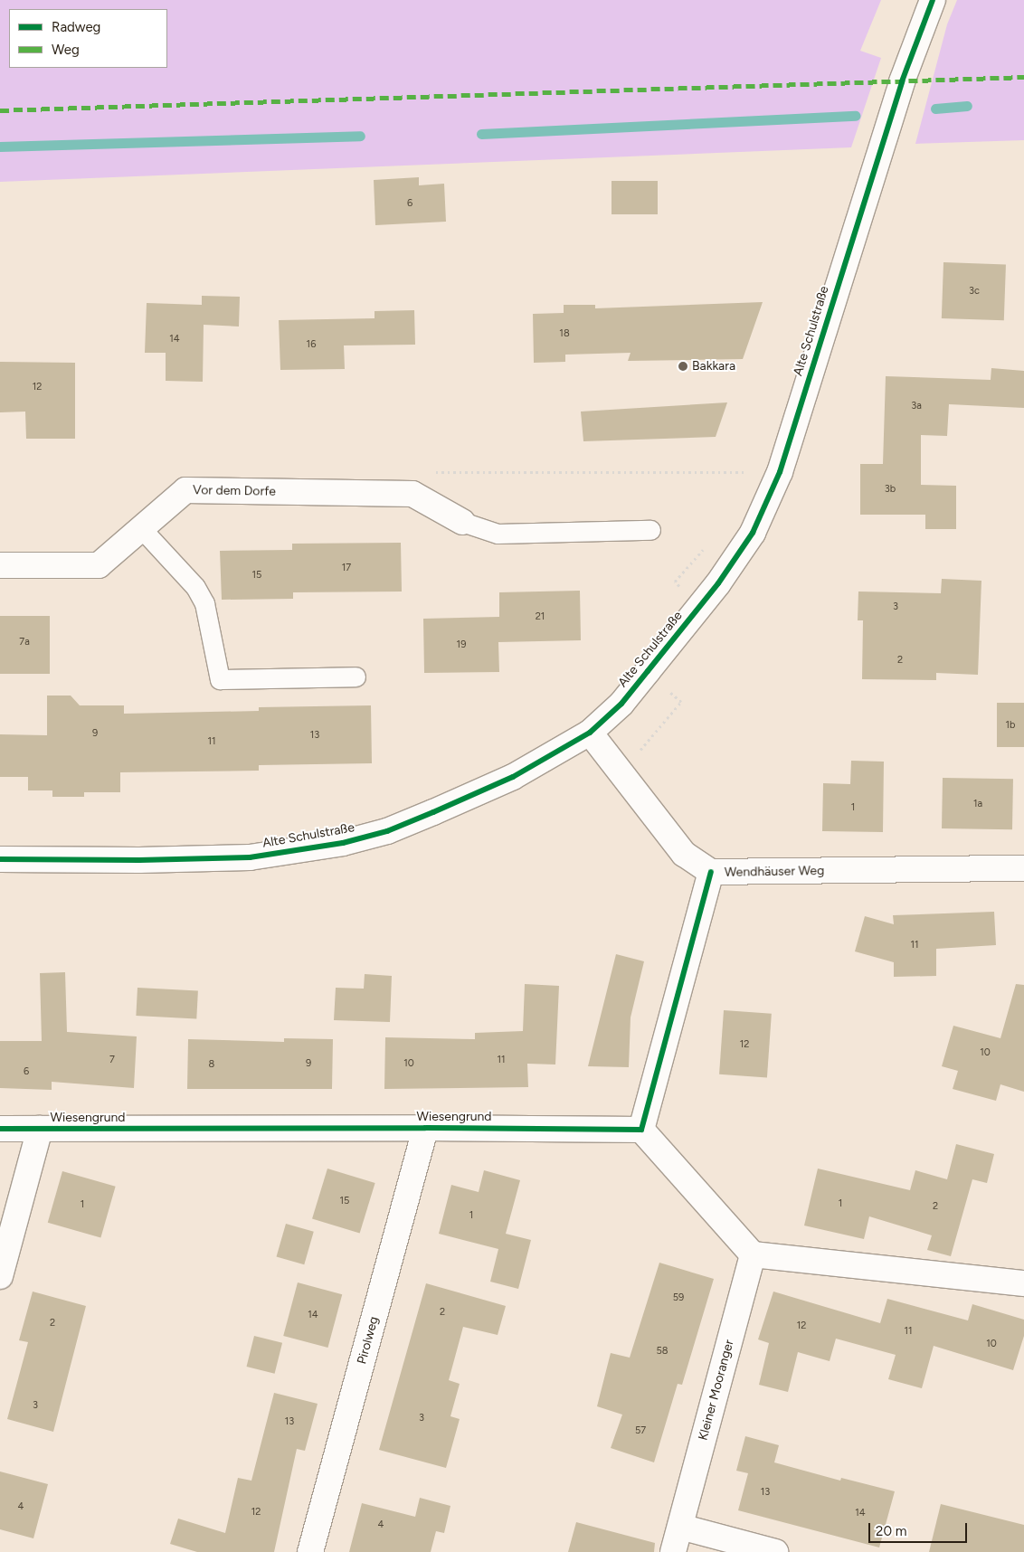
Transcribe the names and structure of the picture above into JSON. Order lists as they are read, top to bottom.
{
  "streets": {
    "street": [
      "Alte Schulstraße",
      "Vor dem Dorfe",
      "Wendhäuser Weg",
      "Wiesengrund",
      "Pirolweg",
      "Kleiner Mooranger"
    ]
  },
  "crossings": [
    ["Alte Schulstraße", "Wendhäuser Weg"],
    ["Wiesengrund", "Pirolweg"]
  ],
  "places": ["Bakkara"],
  "house_numbers": [
    "6",
    "3c",
    "18",
    "14",
    "16",
    "12",
    "3a",
    "3b",
    "17",
    "15",
    "3",
    "21",
    "7a",
    "19",
    "2",
    "1b",
    "9",
    "13",
    "11",
    "1a",
    "1",
    "11",
    "12",
    "10",
    "7",
    "11",
    "9",
    "10",
    "8",
    "6",
    "15",
    "1",
    "1",
    "2",
    "1",
    "59",
    "2",
    "14",
    "2",
    "12",
    "11",
    "10",
    "58",
    "3",
    "3",
    "13",
    "57",
    "13",
    "4",
    "12",
    "14",
    "4"
  ],
  "legend": ["Radweg", "Weg"],
  "scale_bar": "20 m"
}
